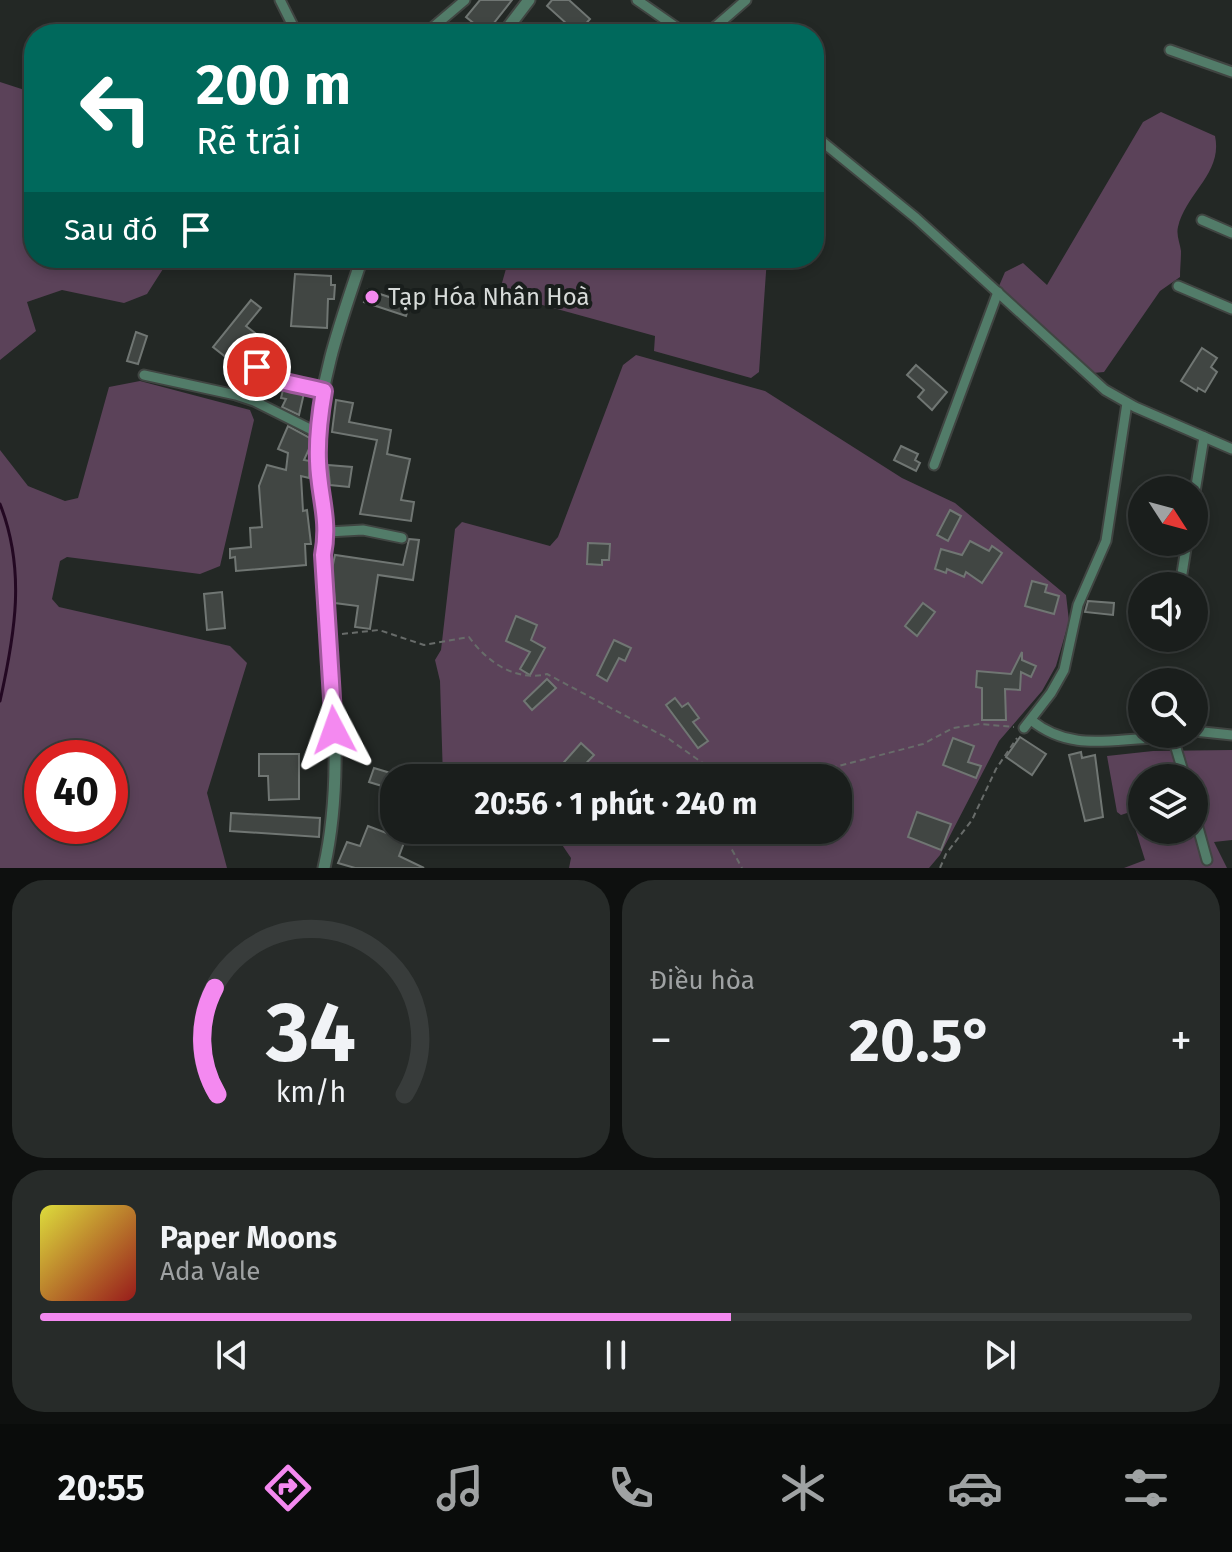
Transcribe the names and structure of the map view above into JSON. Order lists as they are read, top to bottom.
{
  "places": ["Tạp Hóa Nhân Hoà"],
  "north": "bottom right",
  "page": {
    "turn": ["200 m", "Rẽ trái"],
    "then": "Sau đó",
    "limit": "40",
    "trip": "20:56 · 1 phút · 240 m",
    "tile": "Điều hòa",
    "heat": ["−", "20.5°", "+"],
    "song": ["Paper Moons", "Ada Vale"],
    "tabs": "20:55",
    "gauge": ["34", "km/h"]
  }
}
